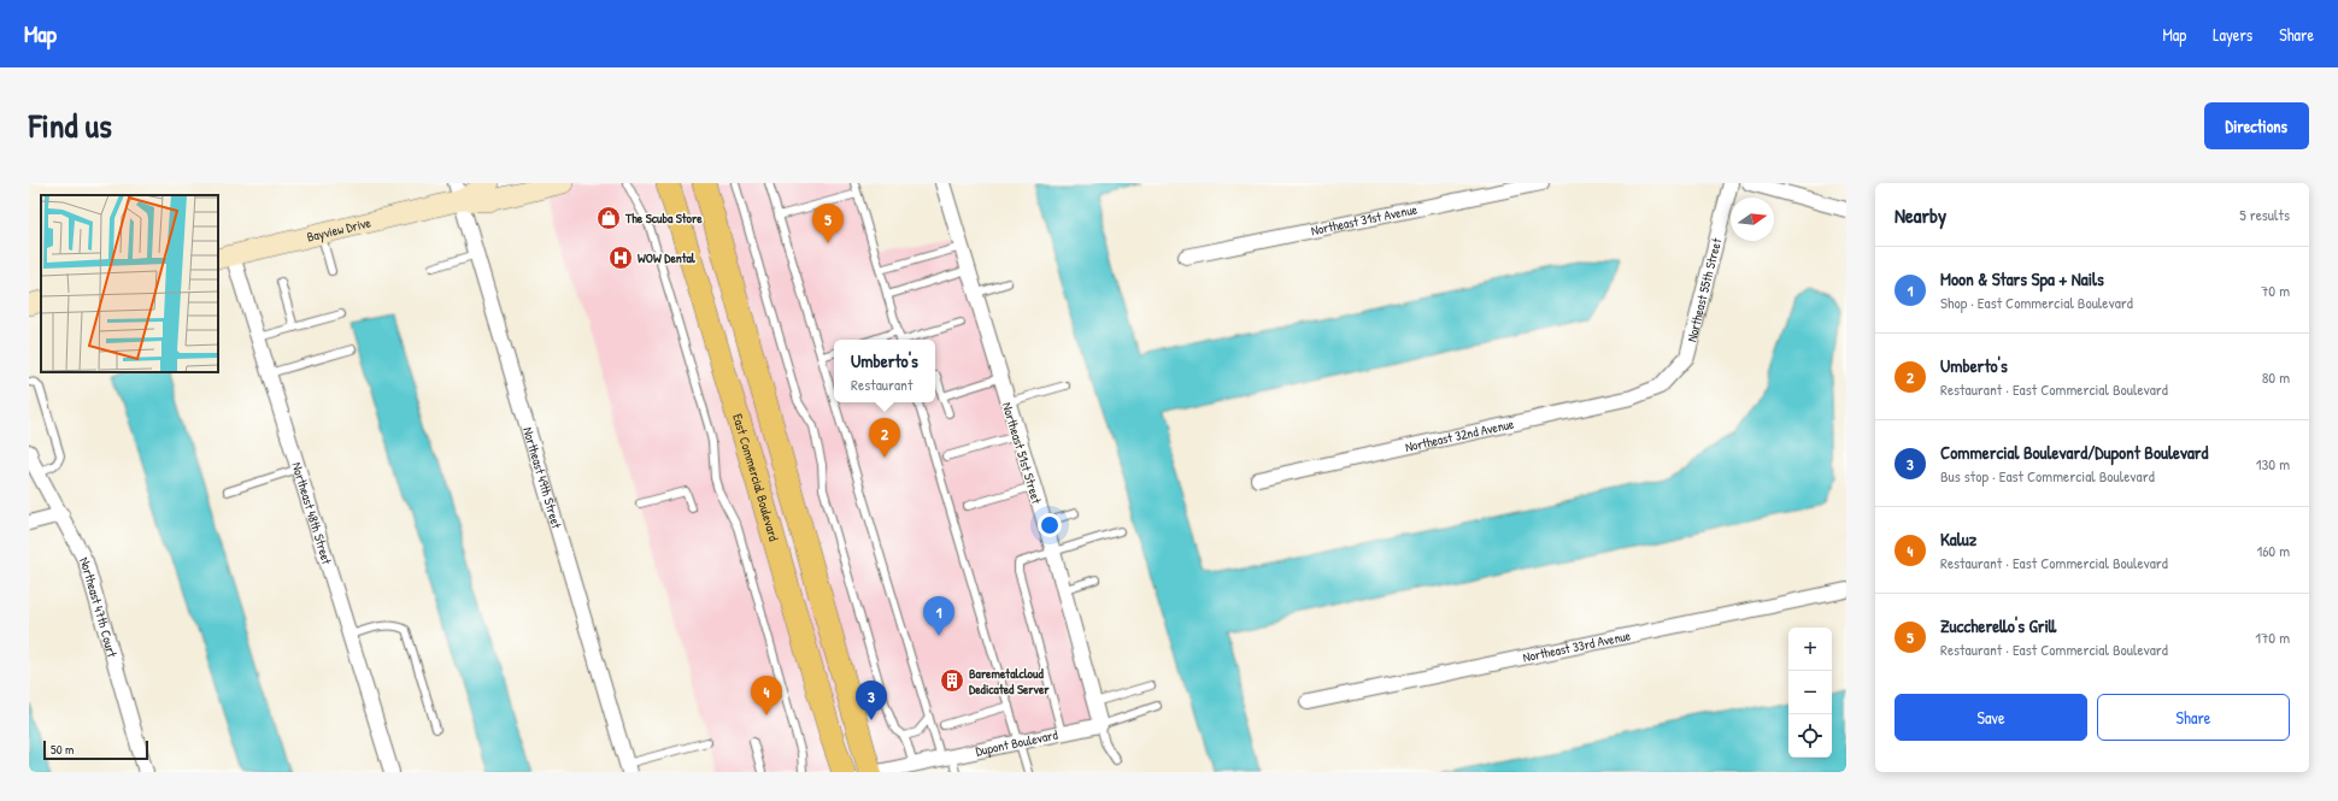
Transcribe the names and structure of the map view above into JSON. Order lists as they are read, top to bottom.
{
  "streets": {
    "main road": ["East Commercial Boulevard"],
    "street": [
      "Northeast 31st Avenue",
      "Bayview Drive",
      "Northeast 55th Street",
      "Northeast 32nd Avenue",
      "Northeast 51st Street",
      "Northeast 49th Street",
      "Northeast 48th Street",
      "Northeast 47th Court",
      "Northeast 33rd Avenue",
      "Dupont Boulevard"
    ]
  },
  "crossings": [
    ["Bayview Drive", "Northeast 49th Street"],
    ["Bayview Drive", "Northeast 48th Street"],
    ["Northeast 55th Street", "Northeast 32nd Avenue"],
    ["Northeast 51st Street", "Dupont Boulevard"]
  ],
  "places": {
    "shop": ["The Scuba Store"],
    "hospital": ["WOW Dental"],
    "building": ["Baremetalcloud Dedicated Server"]
  },
  "scale_bar": "50 m",
  "north": "right",
  "page": {
    "header": "Map",
    "nav": ["Map", "Layers", "Share"],
    "title": "Find us",
    "buttons": [
      "Directions",
      ["Save", "Share"]
    ],
    "heading": ["Nearby", "5 results"],
    "pins": [
      "5",
      "2",
      "1",
      "4",
      "3"
    ],
    "list": [
      {
        "mark": "1",
        "name": "Moon & Stars Spa + Nails",
        "note": "Shop · East Commercial Boulevard",
        "value": "70 m"
      },
      {
        "mark": "2",
        "name": "Umberto's",
        "note": "Restaurant · East Commercial Boulevard",
        "value": "80 m"
      },
      {
        "mark": "3",
        "name": "Commercial Boulevard/Dupont Boulevard",
        "note": "Bus stop · East Commercial Boulevard",
        "value": "130 m"
      },
      {
        "mark": "4",
        "name": "Kaluz",
        "note": "Restaurant · East Commercial Boulevard",
        "value": "160 m"
      },
      {
        "mark": "5",
        "name": "Zuccherello's Grill",
        "note": "Restaurant · East Commercial Boulevard",
        "value": "170 m"
      }
    ],
    "popup": ["Umberto's", "Restaurant"],
    "map_buttons": ["+", "−"],
    "scale": "50 m"
  }
}
